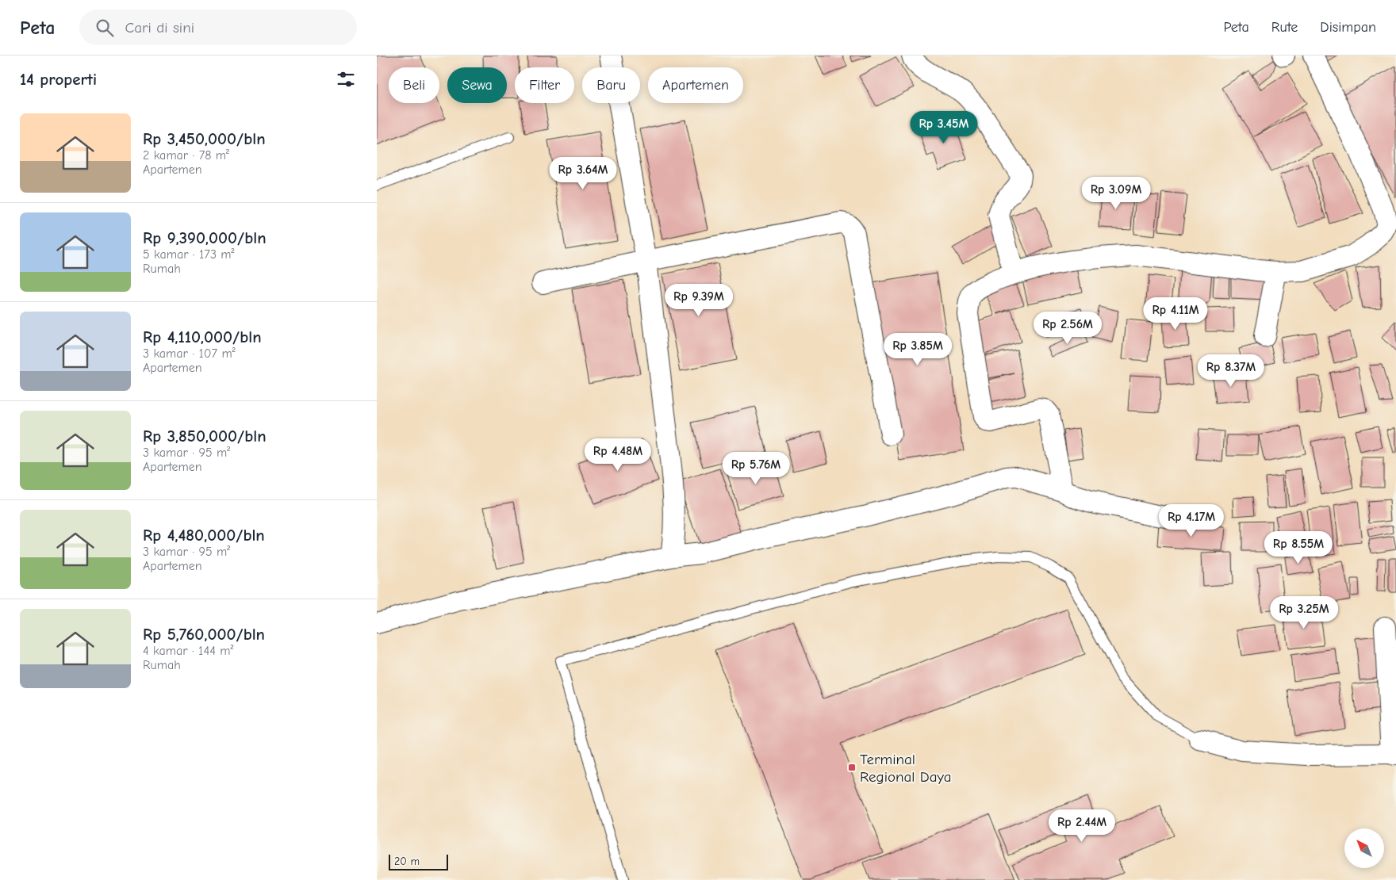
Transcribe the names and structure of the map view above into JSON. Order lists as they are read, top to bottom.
{
  "places": {
    "transit": ["Terminal Regional Daya"]
  },
  "scale_bar": "20 m",
  "north": "top left",
  "page": {
    "header": "Peta",
    "search": "Cari di sini",
    "nav": ["Peta", "Rute", "Disimpan"],
    "heading": "14 properti",
    "chip": [
      "Beli",
      "Sewa",
      "Filter",
      "Baru",
      "Apartemen"
    ],
    "list": [
      {
        "name": "Rp 3,450,000/bln",
        "note": "2 kamar · 78 m² · Apartemen"
      },
      {
        "name": "Rp 9,390,000/bln",
        "note": "5 kamar · 173 m² · Rumah"
      },
      {
        "name": "Rp 4,110,000/bln",
        "note": "3 kamar · 107 m² · Apartemen"
      },
      {
        "name": "Rp 3,850,000/bln",
        "note": "3 kamar · 95 m² · Apartemen"
      },
      {
        "name": "Rp 4,480,000/bln",
        "note": "3 kamar · 95 m² · Apartemen"
      },
      {
        "name": "Rp 5,760,000/bln",
        "note": "4 kamar · 144 m² · Rumah"
      }
    ],
    "price": [
      "Rp 3.45M",
      "Rp 3.64M",
      "Rp 3.09M",
      "Rp 9.39M",
      "Rp 4.11M",
      "Rp 2.56M",
      "Rp 3.85M",
      "Rp 8.37M",
      "Rp 4.48M",
      "Rp 5.76M",
      "Rp 4.17M",
      "Rp 8.55M",
      "Rp 3.25M",
      "Rp 2.44M"
    ],
    "scale": "20 m"
  }
}
